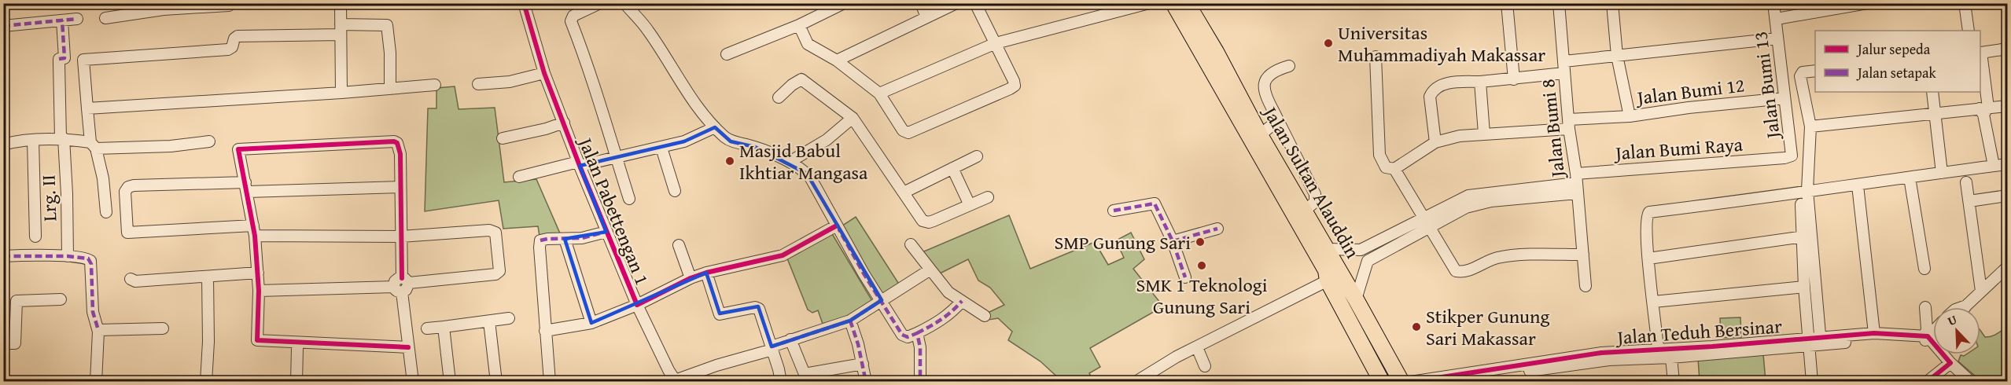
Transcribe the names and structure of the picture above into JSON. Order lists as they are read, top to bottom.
{
  "streets": {
    "highway": ["Jalan Sultan Alauddin"],
    "street": [
      "Jalan Bumi 13",
      "Jalan Bumi 12",
      "Jalan Bumi 8",
      "Jalan Bumi Raya",
      "Lrg. II",
      "Jalan Pabettengan 1",
      "Jalan Teduh Bersinar"
    ]
  },
  "crossings": [
    ["Jalan Bumi 13", "Jalan Bumi 12"],
    ["Jalan Bumi 13", "Jalan Bumi Raya"],
    ["Jalan Bumi 8", "Jalan Bumi Raya"],
    ["Jalan Bumi Raya", "Jalan Sultan Alauddin"]
  ],
  "places": [
    "Universitas Muhammadiyah Makassar",
    "Masjid Babul Ikhtiar Mangasa",
    "SMP Gunung Sari",
    "SMK 1 Teknologi Gunung Sari",
    "Stikper Gunung Sari Makassar"
  ],
  "legend": ["Jalur sepeda", "Jalan setapak"],
  "north": "top left"
}
